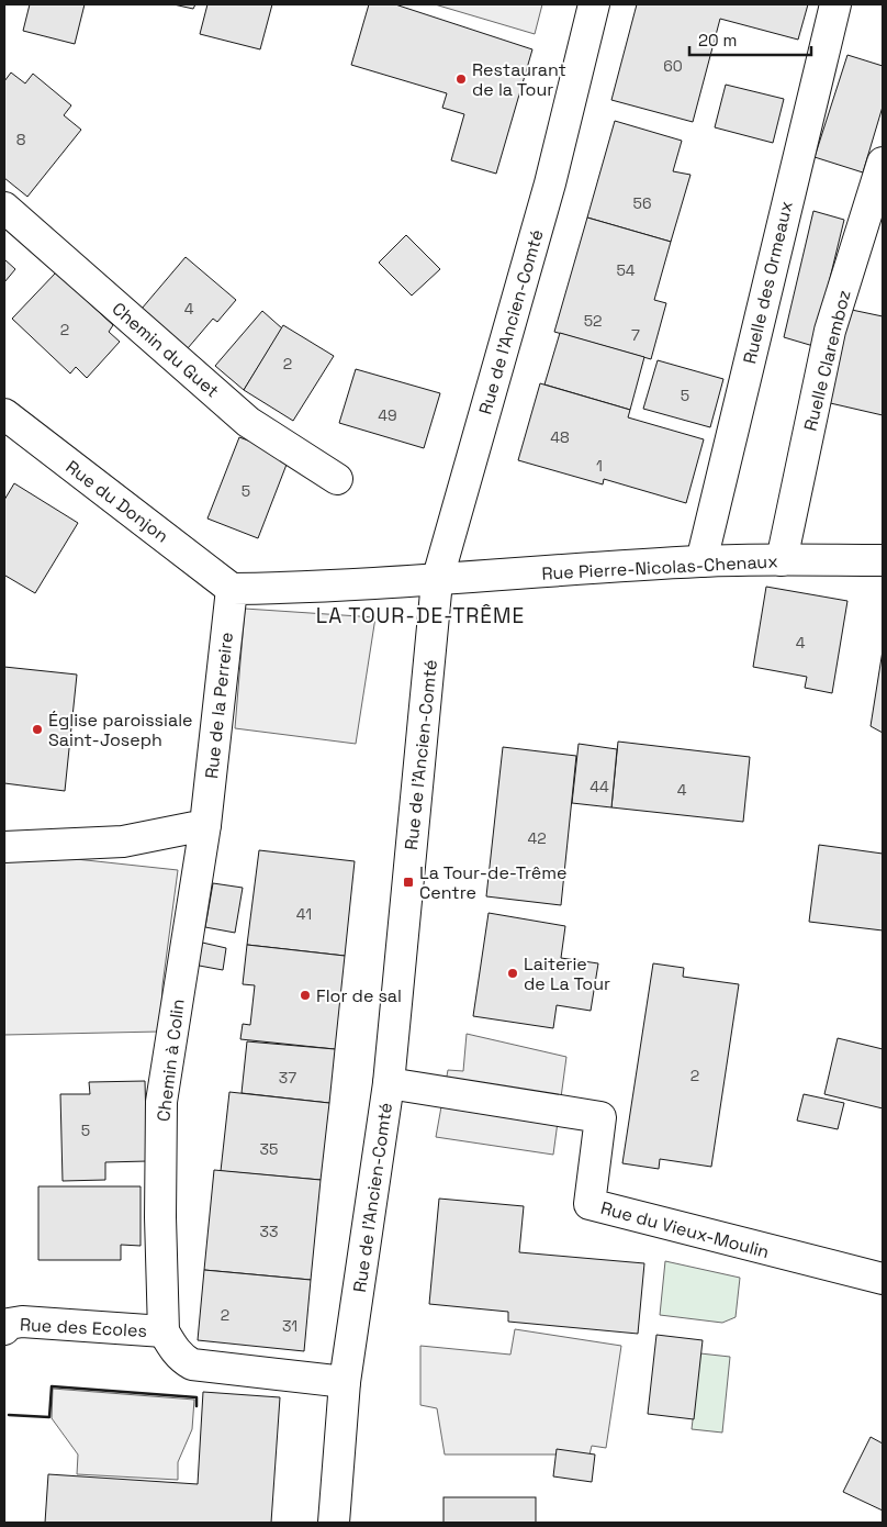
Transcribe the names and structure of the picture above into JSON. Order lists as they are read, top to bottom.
{
  "streets": {
    "street": [
      "Ruelle des Ormeaux",
      "Rue de l'Ancien-Comté",
      "Chemin du Guet",
      "Ruelle Claremboz",
      "Rue du Donjon",
      "Rue Pierre-Nicolas-Chenaux",
      "Rue de la Perreire",
      "Chemin à Colin",
      "Rue du Vieux-Moulin",
      "Rue des Ecoles"
    ]
  },
  "crossings": [
    ["Ruelle des Ormeaux", "Rue Pierre-Nicolas-Chenaux"],
    ["Rue de l'Ancien-Comté", "Rue Pierre-Nicolas-Chenaux"],
    ["Rue de l'Ancien-Comté", "Rue du Vieux-Moulin"],
    ["Rue de l'Ancien-Comté", "Rue des Ecoles"],
    ["Ruelle Claremboz", "Rue Pierre-Nicolas-Chenaux"],
    ["Rue du Donjon", "Rue de la Perreire"],
    ["Rue de la Perreire", "Chemin à Colin"],
    ["Chemin à Colin", "Rue des Ecoles"]
  ],
  "districts": ["LA TOUR-DE-TRÊME"],
  "places": {
    "other": [
      "Restaurant de la Tour",
      "Église paroissiale Saint-Joseph",
      "Laiterie de La Tour",
      "Flor de sal"
    ],
    "transit": ["La Tour-de-Trême Centre"]
  },
  "house_numbers": [
    "60",
    "8",
    "56",
    "54",
    "4",
    "52",
    "2",
    "7",
    "2",
    "5",
    "49",
    "48",
    "1",
    "5",
    "4",
    "44",
    "4",
    "42",
    "41",
    "2",
    "37",
    "5",
    "35",
    "33",
    "2",
    "31"
  ],
  "scale_bar": "20 m"
}
